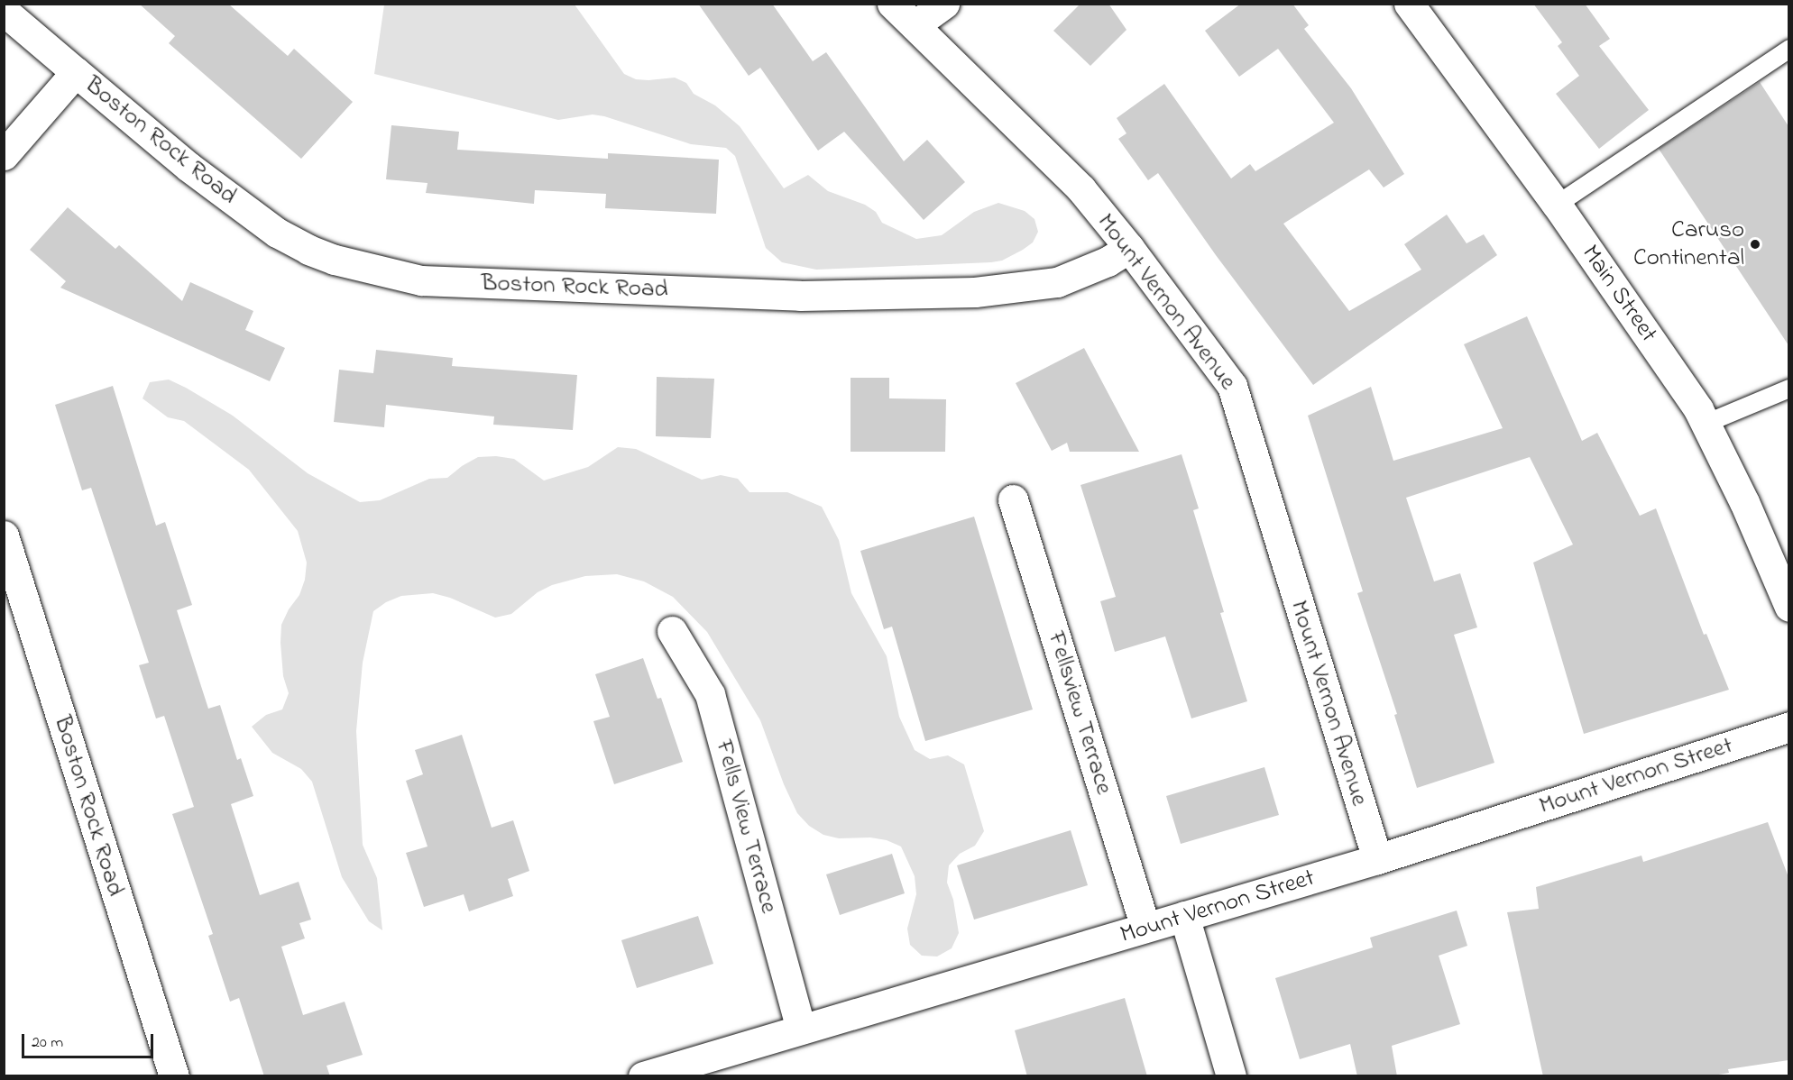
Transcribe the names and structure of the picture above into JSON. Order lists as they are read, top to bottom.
{
  "streets": {
    "street": [
      "Boston Rock Road",
      "Main Street",
      "Mount Vernon Avenue",
      "Fellsview Terrace",
      "Mount Vernon Street",
      "Fells View Terrace"
    ]
  },
  "crossings": [
    ["Boston Rock Road", "Mount Vernon Avenue"],
    ["Mount Vernon Avenue", "Mount Vernon Street"],
    ["Fellsview Terrace", "Mount Vernon Street"],
    ["Mount Vernon Street", "Fells View Terrace"]
  ],
  "places": ["Caruso Continental"],
  "scale_bar": "20 m"
}
